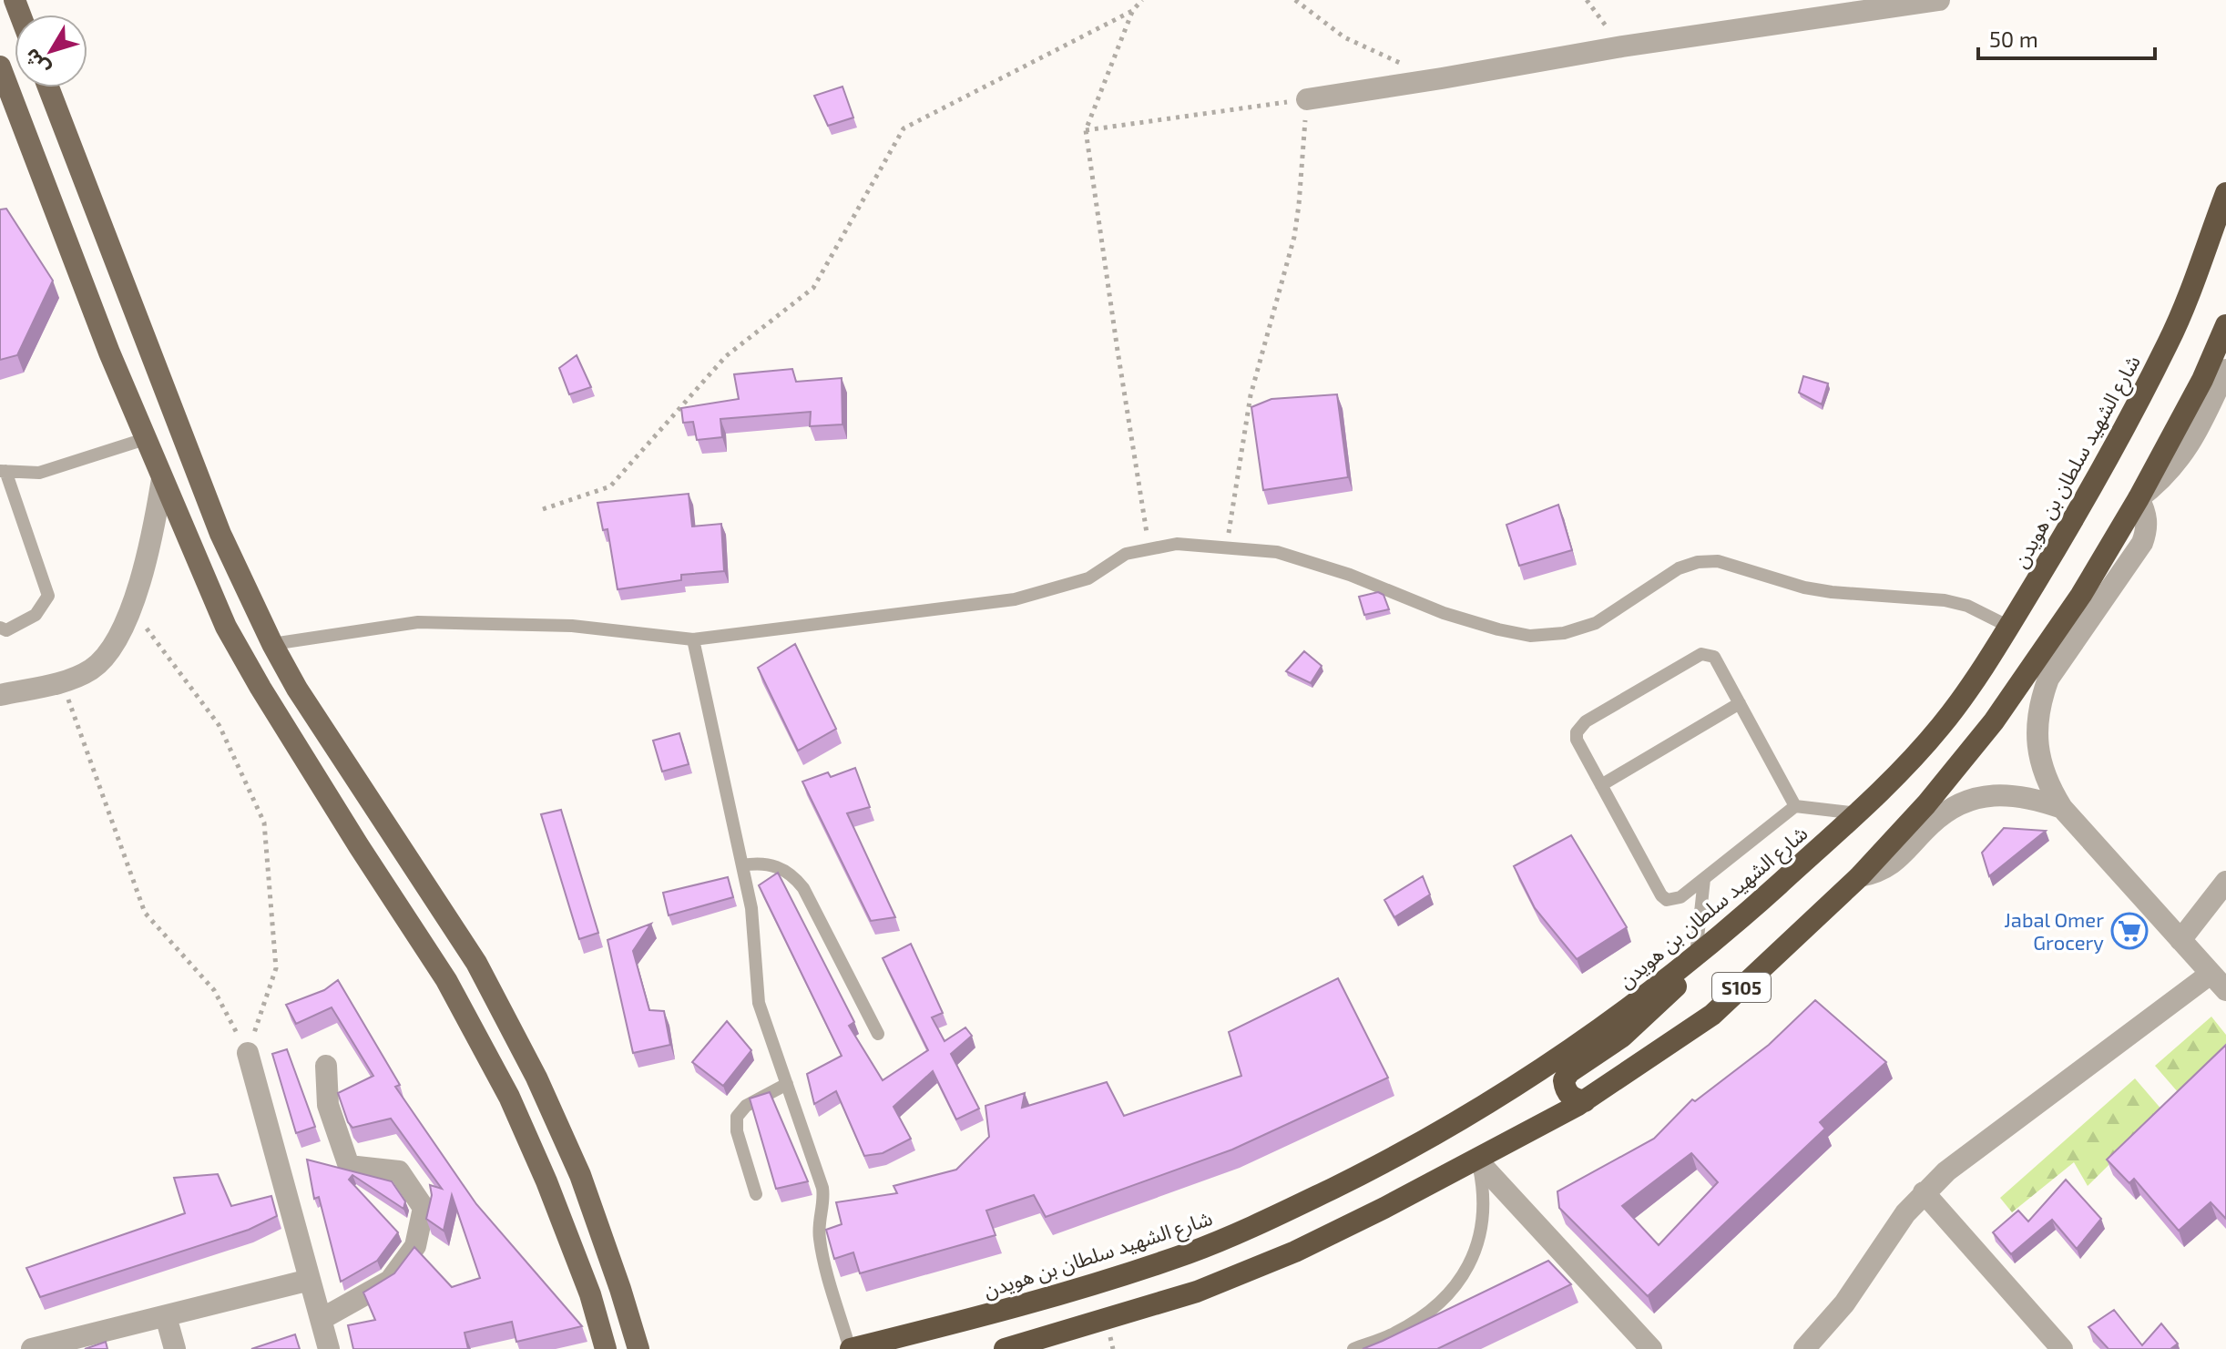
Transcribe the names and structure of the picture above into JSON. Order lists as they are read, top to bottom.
{
  "streets": {
    "highway": ["شارع الشهيد سلطان بن هويدن", "S105"]
  },
  "places": {
    "supermarket": ["Jabal Omer Grocery"]
  },
  "scale_bar": "50 m",
  "north": "bottom left"
}
